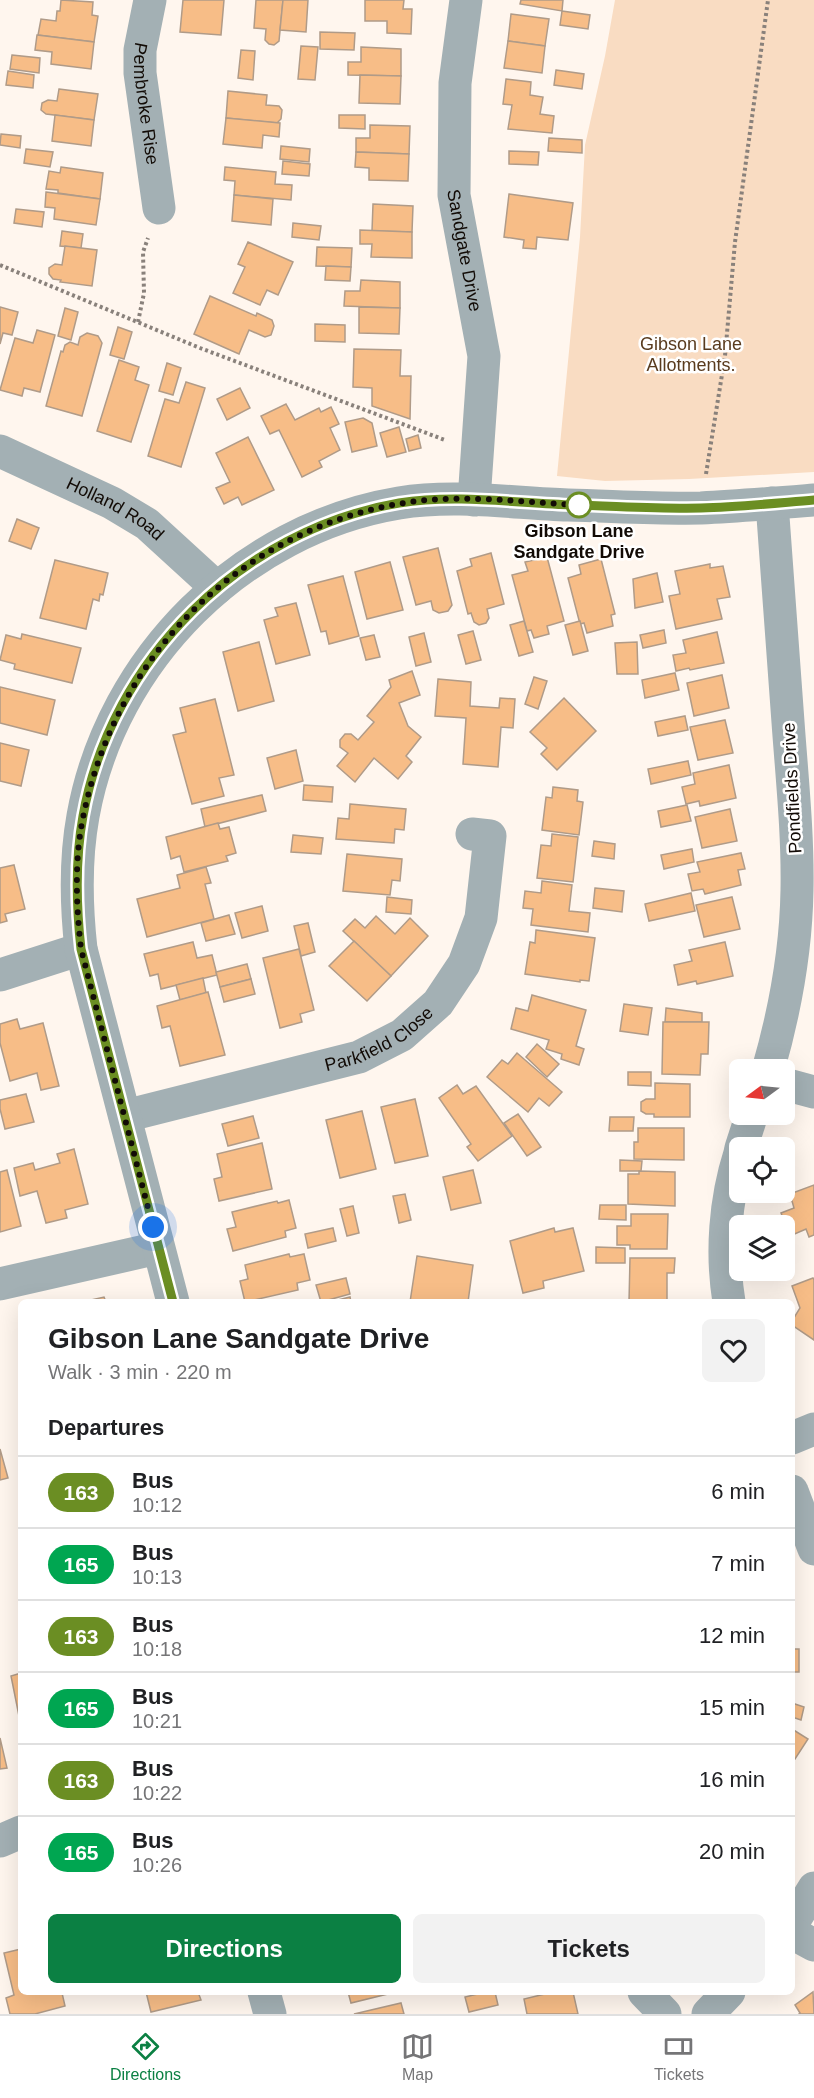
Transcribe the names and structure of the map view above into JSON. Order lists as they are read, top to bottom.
{
  "streets": {
    "street": [
      "Pembroke Rise",
      "Sandgate Drive",
      "Holland Road",
      "Pondfields Drive",
      "Parkfield Close"
    ]
  },
  "parks": ["Gibson Lane Allotments."],
  "places": ["Gibson Lane Sandgate Drive"],
  "lines": ["bus line 163"],
  "north": "left",
  "page": {
    "heading": [
      ["Gibson Lane Sandgate Drive", "Walk · 3 min · 220 m"],
      "Departures"
    ],
    "list": [
      {
        "mark": "163",
        "name": "Bus",
        "note": "10:12",
        "value": "6 min"
      },
      {
        "mark": "165",
        "name": "Bus",
        "note": "10:13",
        "value": "7 min"
      },
      {
        "mark": "163",
        "name": "Bus",
        "note": "10:18",
        "value": "12 min"
      },
      {
        "mark": "165",
        "name": "Bus",
        "note": "10:21",
        "value": "15 min"
      },
      {
        "mark": "163",
        "name": "Bus",
        "note": "10:22",
        "value": "16 min"
      },
      {
        "mark": "165",
        "name": "Bus",
        "note": "10:26",
        "value": "20 min"
      }
    ],
    "buttons": ["Directions", "Tickets"],
    "tabs": ["Directions", "Map", "Tickets"]
  }
}
